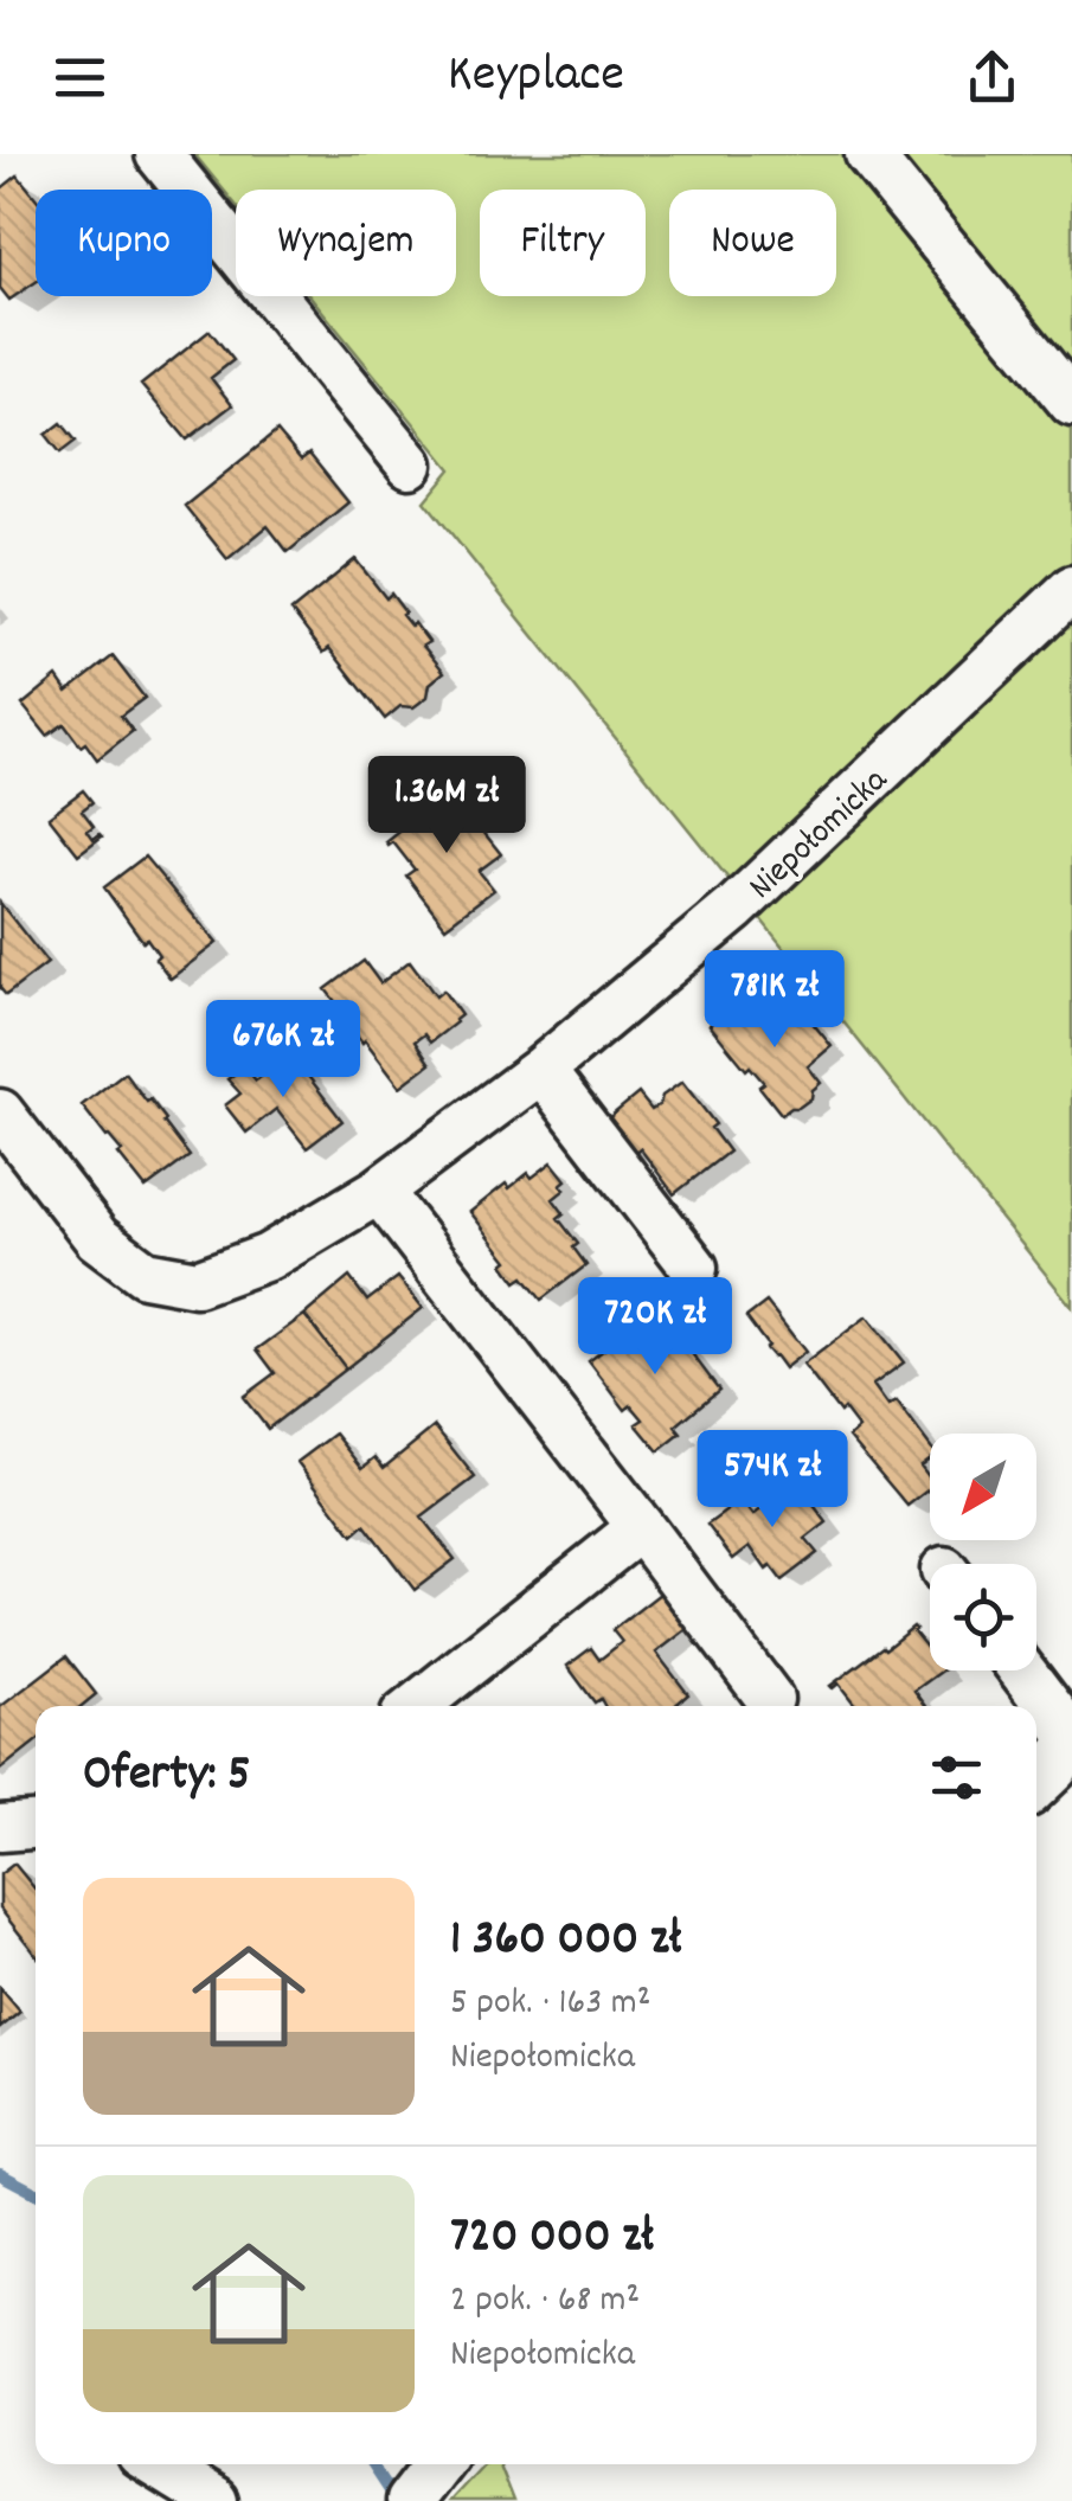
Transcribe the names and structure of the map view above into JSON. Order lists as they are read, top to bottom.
{
  "streets": {
    "street": ["Niepołomicka"]
  },
  "north": "bottom left",
  "page": {
    "header": "Keyplace",
    "chip": [
      "Kupno",
      "Wynajem",
      "Filtry",
      "Nowe"
    ],
    "price": [
      "1.36M zł",
      "781K zł",
      "676K zł",
      "720K zł",
      "574K zł"
    ],
    "heading": "Oferty: 5",
    "list": [
      {
        "name": "1 360 000 zł",
        "note": "5 pok. · 163 m² · Niepołomicka"
      },
      {
        "name": "720 000 zł",
        "note": "2 pok. · 68 m² · Niepołomicka"
      }
    ]
  }
}
